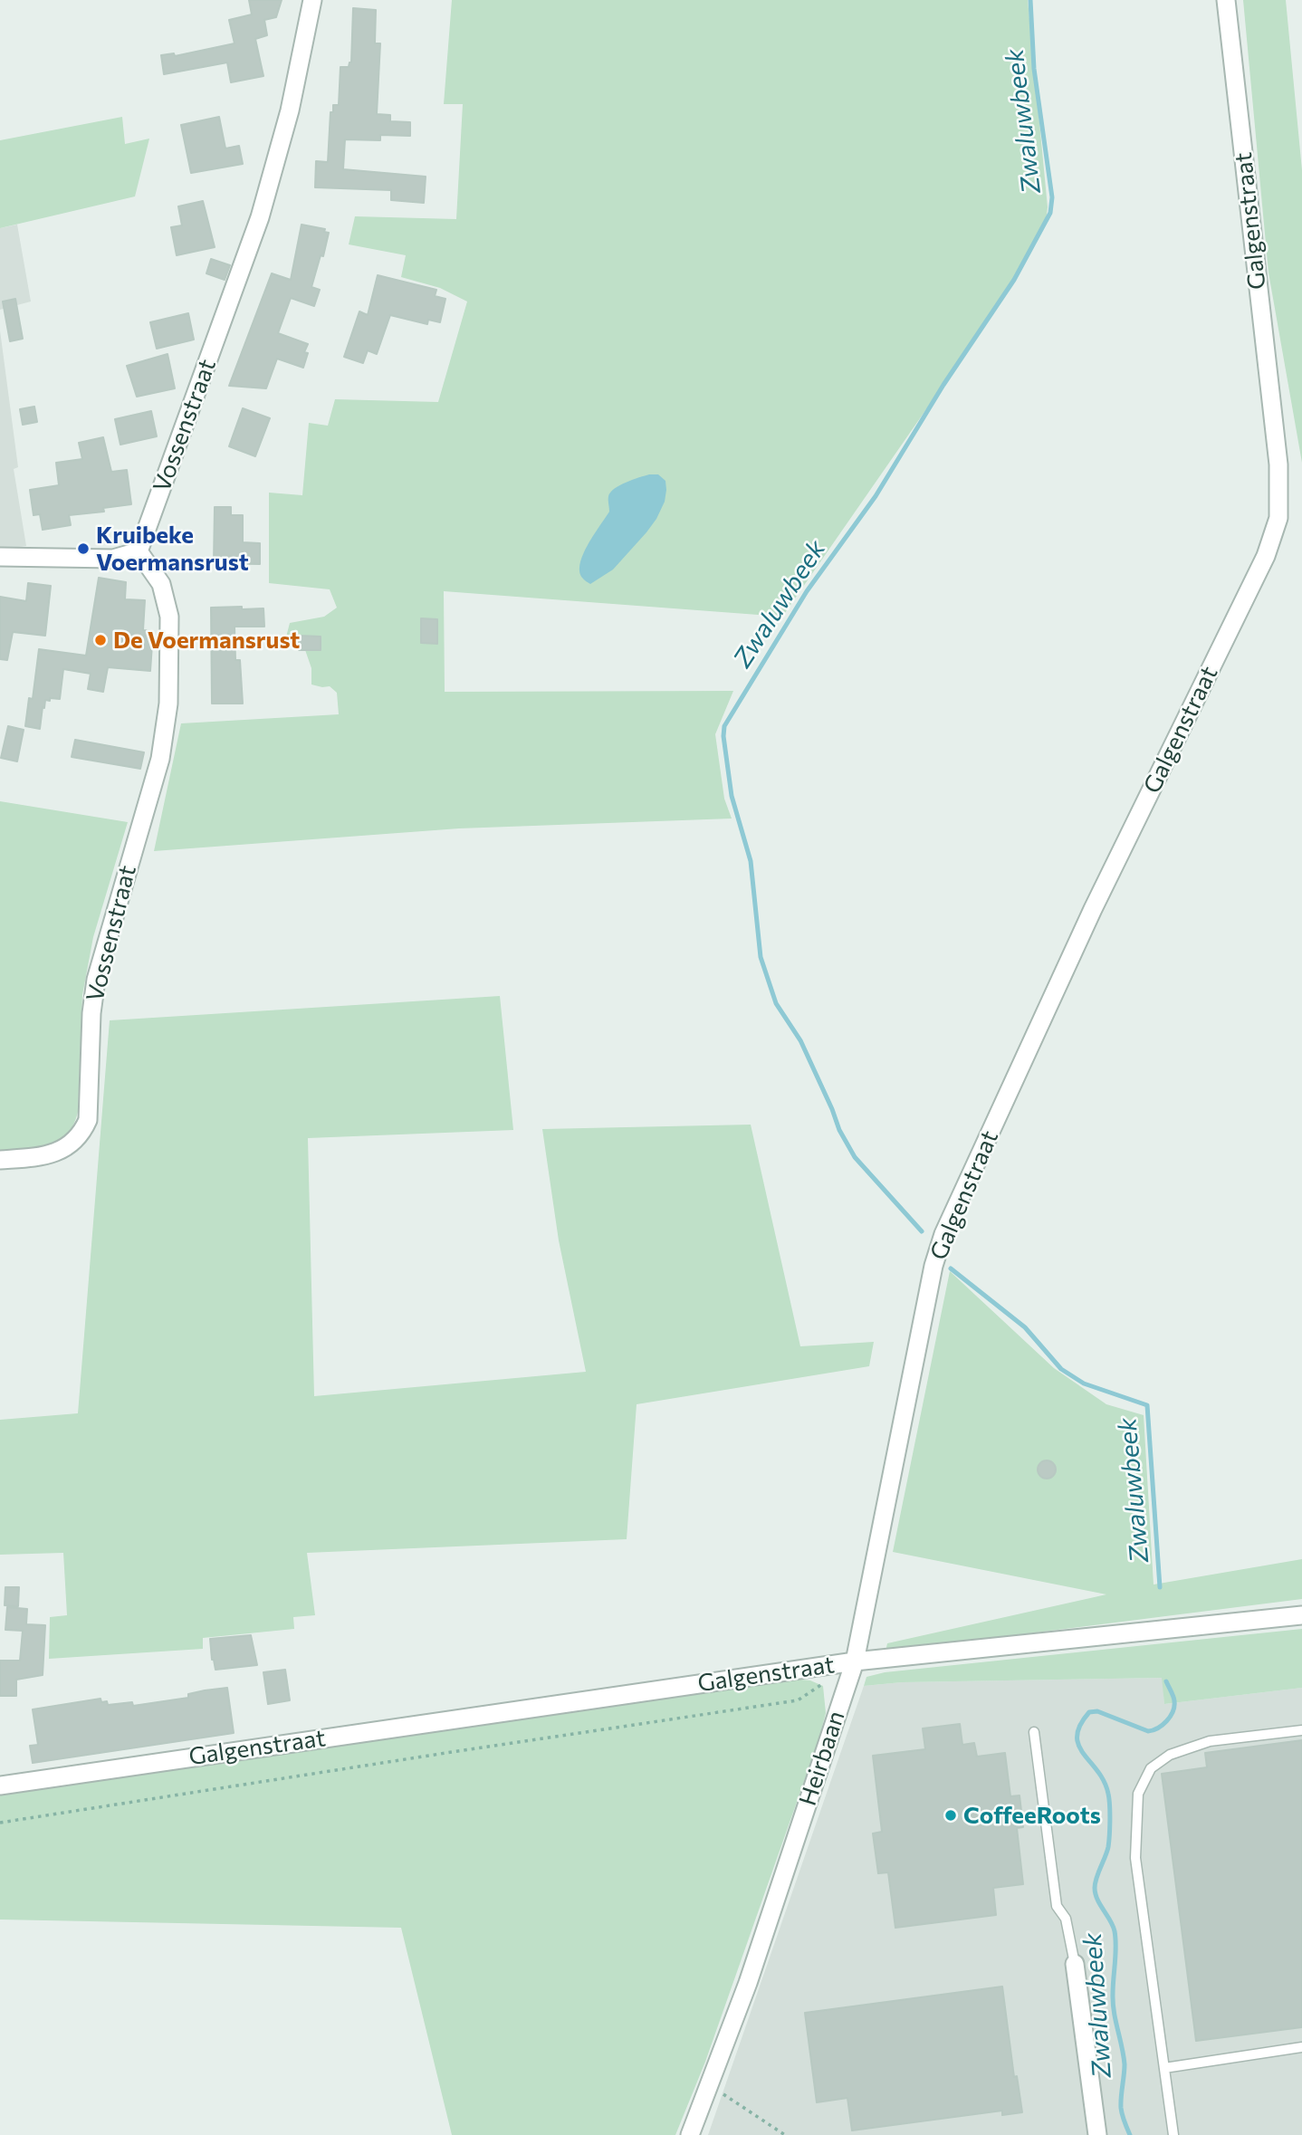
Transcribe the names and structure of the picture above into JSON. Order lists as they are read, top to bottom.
{
  "streets": {
    "street": ["Galgenstraat", "Vossenstraat", "Heirbaan"]
  },
  "crossings": [
    ["Galgenstraat", "Heirbaan"]
  ],
  "water": ["Zwaluwbeek"],
  "places": ["Kruibeke Voermansrust", "De Voermansrust", "CoffeeRoots"]
}
